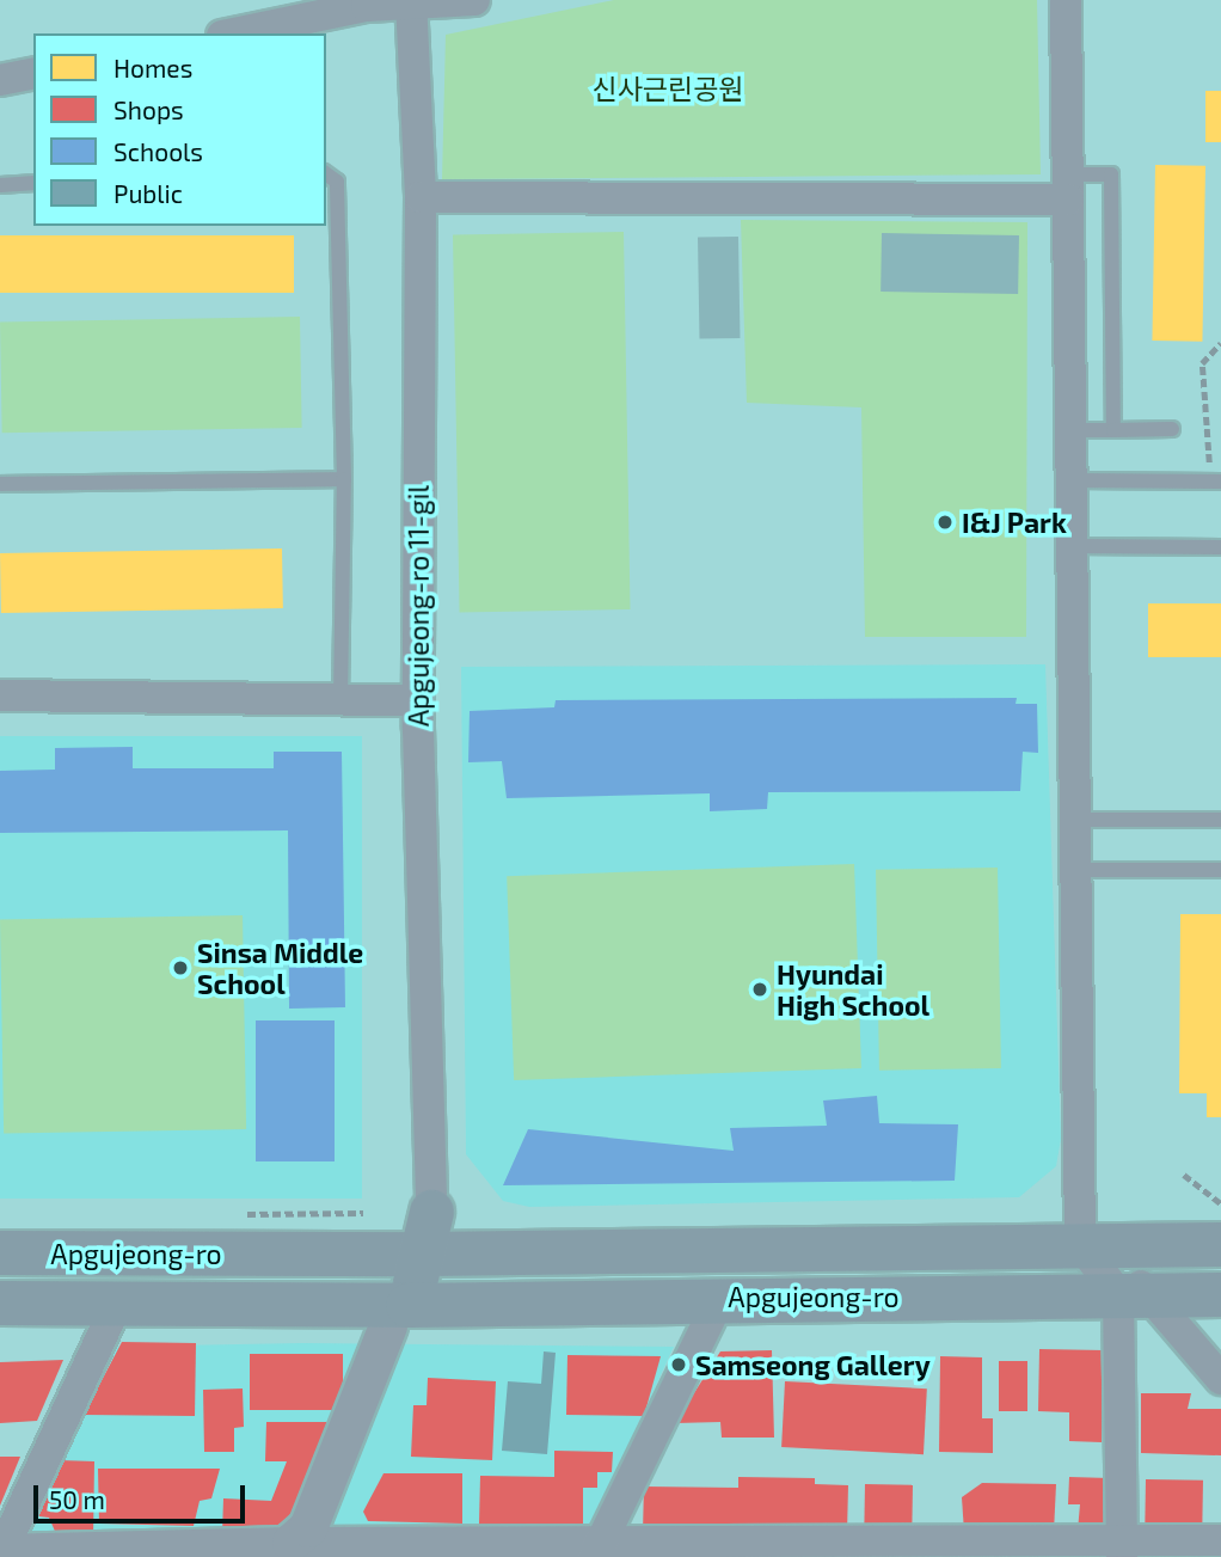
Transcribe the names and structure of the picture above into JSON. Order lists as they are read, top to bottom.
{
  "streets": {
    "main road": ["Apgujeong-ro"],
    "street": ["Apgujeong-ro 11-gil"]
  },
  "parks": ["신사근린공원"],
  "places": [
    "I&J Park",
    "Sinsa Middle School",
    "Hyundai High School",
    "Samseong Gallery"
  ],
  "legend": [
    "Homes",
    "Shops",
    "Schools",
    "Public"
  ],
  "scale_bar": "50 m"
}
